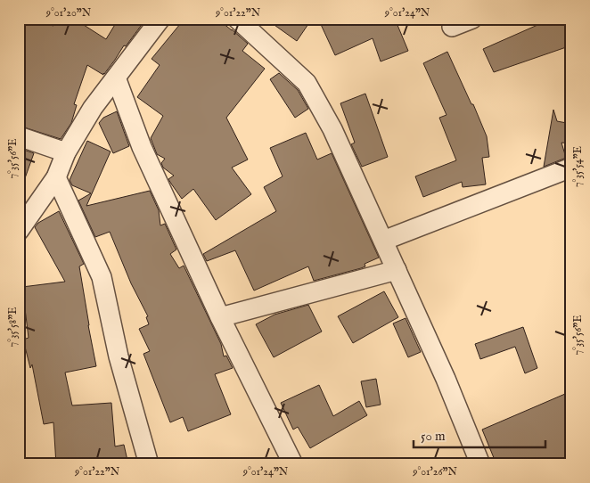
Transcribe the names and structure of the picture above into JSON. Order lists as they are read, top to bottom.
{
  "scale_bar": "50 m",
  "coordinates": [
    "9°01'20\"N",
    "9°01'22\"N",
    "9°01'24\"N",
    "7°35'56\"E",
    "7°35'54\"E",
    "7°35'58\"E",
    "9°01'26\"N"
  ]
}
